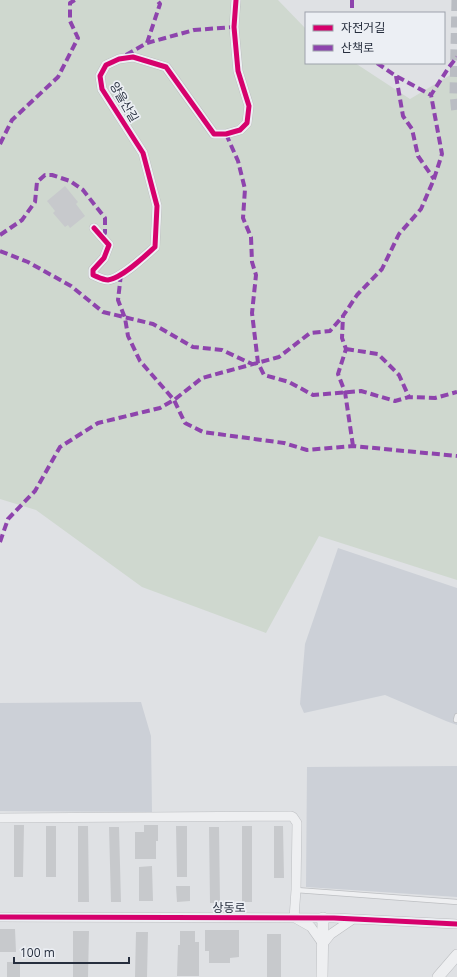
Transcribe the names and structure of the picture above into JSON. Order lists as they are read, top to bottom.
{
  "streets": {
    "street": ["양을산길", "상동로"]
  },
  "legend": ["자전거길", "산책로"],
  "scale_bar": "100 m"
}
